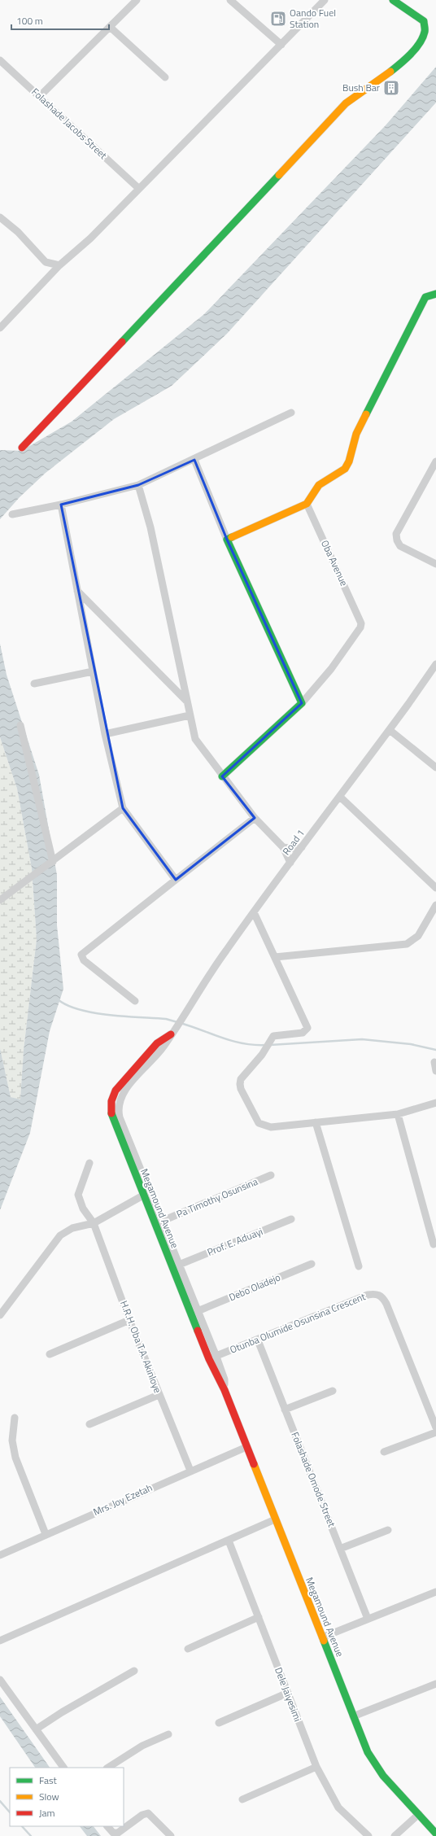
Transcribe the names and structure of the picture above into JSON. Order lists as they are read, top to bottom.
{
  "streets": {
    "street": [
      "Folashade Jacobs Street",
      "Oba Avenue",
      "Road 1",
      "Pa Timothy Osunsina",
      "Megamound Avenue",
      "Prof. E. Aduayi",
      "Debo Oladejo",
      "Otunba Olumide Osunsina Crescent",
      "H.R.H. Oba T.A. Akinloye",
      "Folashade Omode Street",
      "Mrs. Joy Ezetah",
      "Dele Jaiyesimi"
    ]
  },
  "crossings": [
    ["Road 1", "Megamound Avenue"],
    ["Pa Timothy Osunsina", "Megamound Avenue"],
    ["Megamound Avenue", "Prof. E. Aduayi"],
    ["Megamound Avenue", "Debo Oladejo"],
    ["Megamound Avenue", "Otunba Olumide Osunsina Crescent"],
    ["Megamound Avenue", "Mrs. Joy Ezetah"],
    ["Otunba Olumide Osunsina Crescent", "Folashade Omode Street"],
    ["H.R.H. Oba T.A. Akinloye", "Mrs. Joy Ezetah"]
  ],
  "places": {
    "fuel station": ["Oando Fuel Station"],
    "building": ["Bush Bar"]
  },
  "legend": ["Fast", "Slow", "Jam"],
  "scale_bar": "100 m"
}
